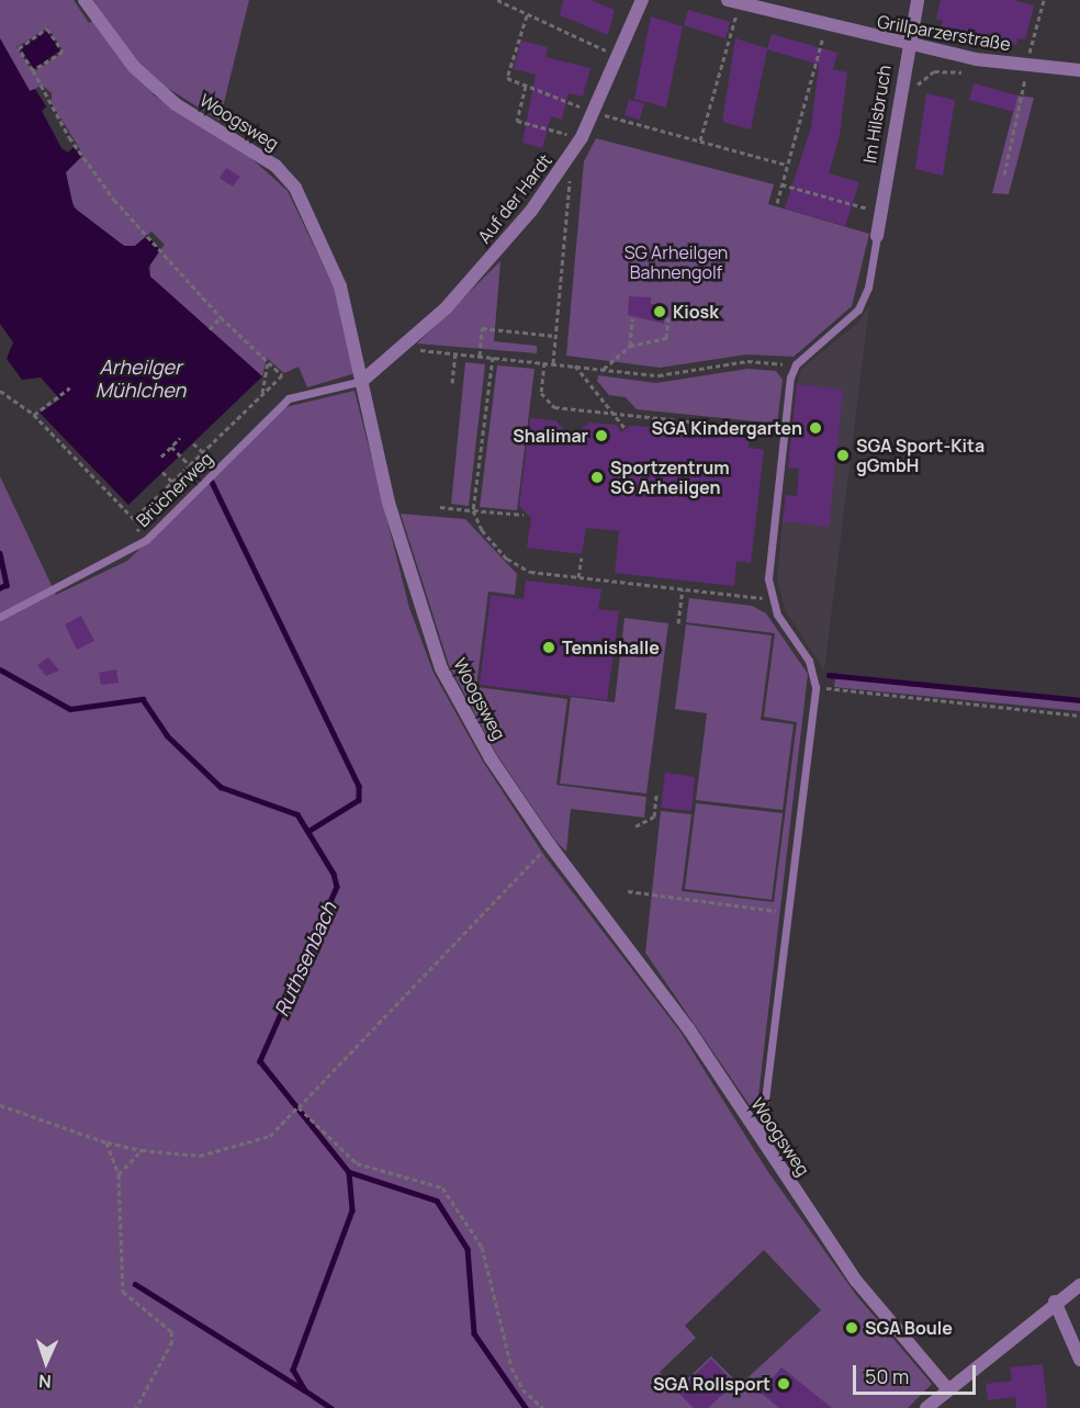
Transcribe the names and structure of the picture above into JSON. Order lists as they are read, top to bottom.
{
  "streets": {
    "street": [
      "Grillparzerstraße",
      "Im Hilsbruch",
      "Woogsweg",
      "Auf der Hardt"
    ],
    "lane": ["Brücherweg"]
  },
  "crossings": [
    ["Grillparzerstraße", "Im Hilsbruch"],
    ["Woogsweg", "Auf der Hardt"],
    ["Woogsweg", "Brücherweg"],
    ["Auf der Hardt", "Brücherweg"]
  ],
  "water": ["Arheilger Mühlchen", "Ruthsenbach"],
  "parks": ["SG Arheilgen Bahnengolf"],
  "places": [
    "Kiosk",
    "SGA Kindergarten",
    "Shalimar",
    "SGA Sport-Kita gGmbH",
    "Sportzentrum SG Arheilgen",
    "Tennishalle",
    "SGA Boule",
    "SGA Rollsport"
  ],
  "scale_bar": "50 m",
  "north": "bottom"
}
